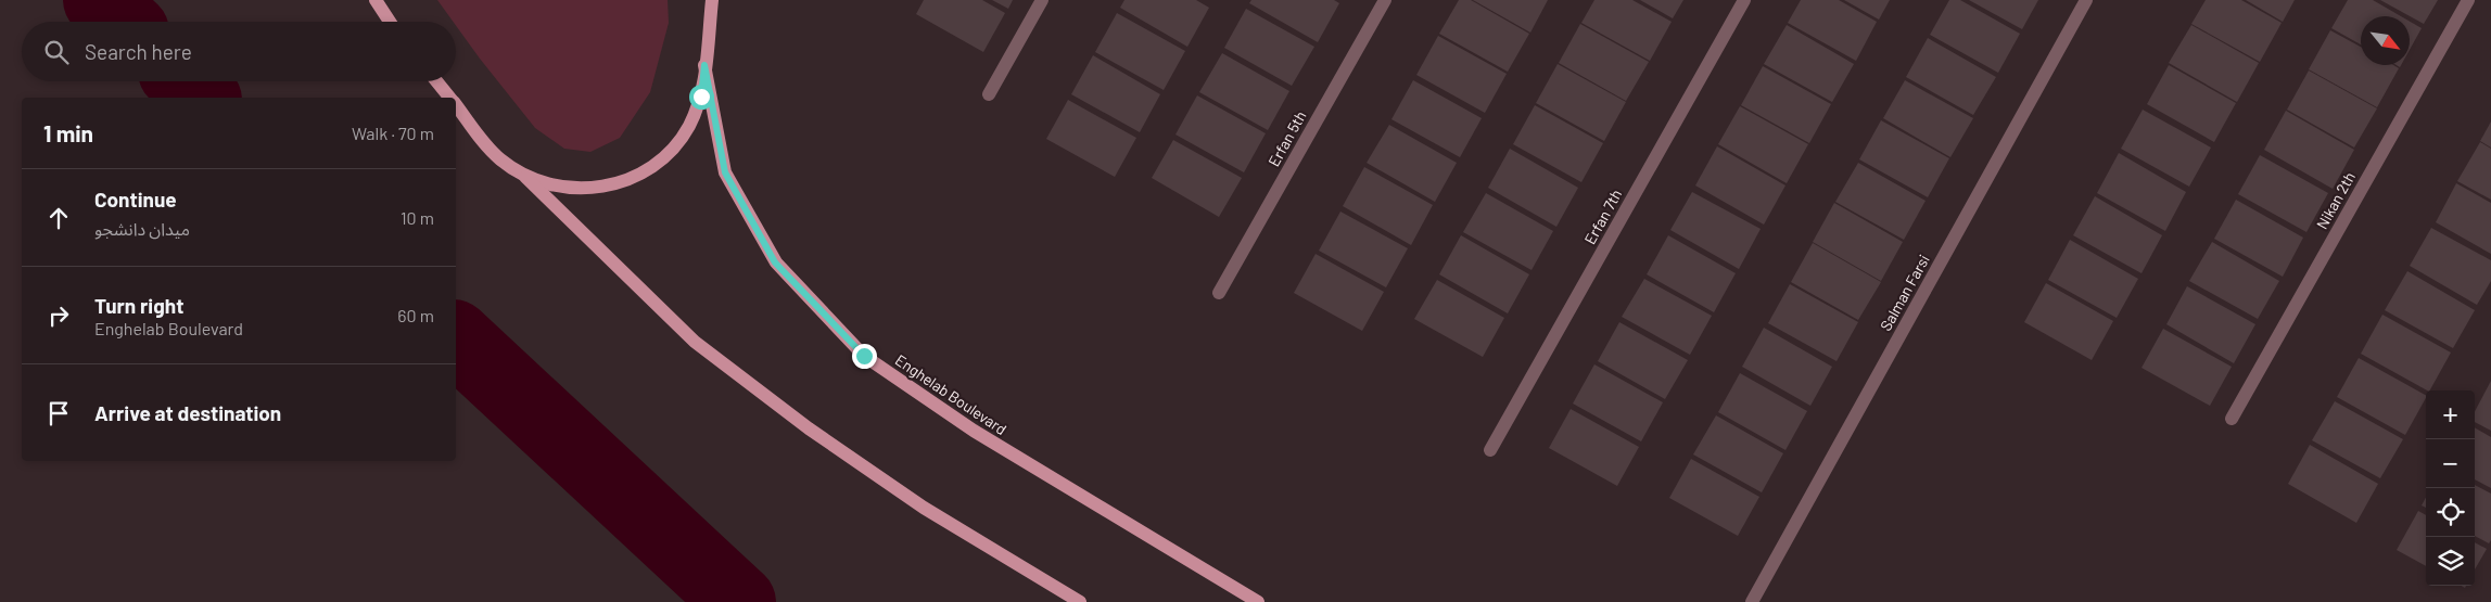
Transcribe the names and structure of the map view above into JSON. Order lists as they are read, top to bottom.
{
  "streets": {
    "main road": ["Enghelab Boulevard"],
    "street": [
      "Erfan 5th",
      "Nikan 2th",
      "Erfan 7th",
      "Salman Farsi"
    ]
  },
  "north": "bottom right",
  "page": {
    "search": "Search here",
    "heading": ["1 min", "Walk · 70 m"],
    "list": [
      ["Continue", "میدان دانشجو", "10 m"],
      ["Turn right", "Enghelab Boulevard", "60 m"],
      "Arrive at destination"
    ],
    "map_buttons": ["+", "−"]
  }
}
